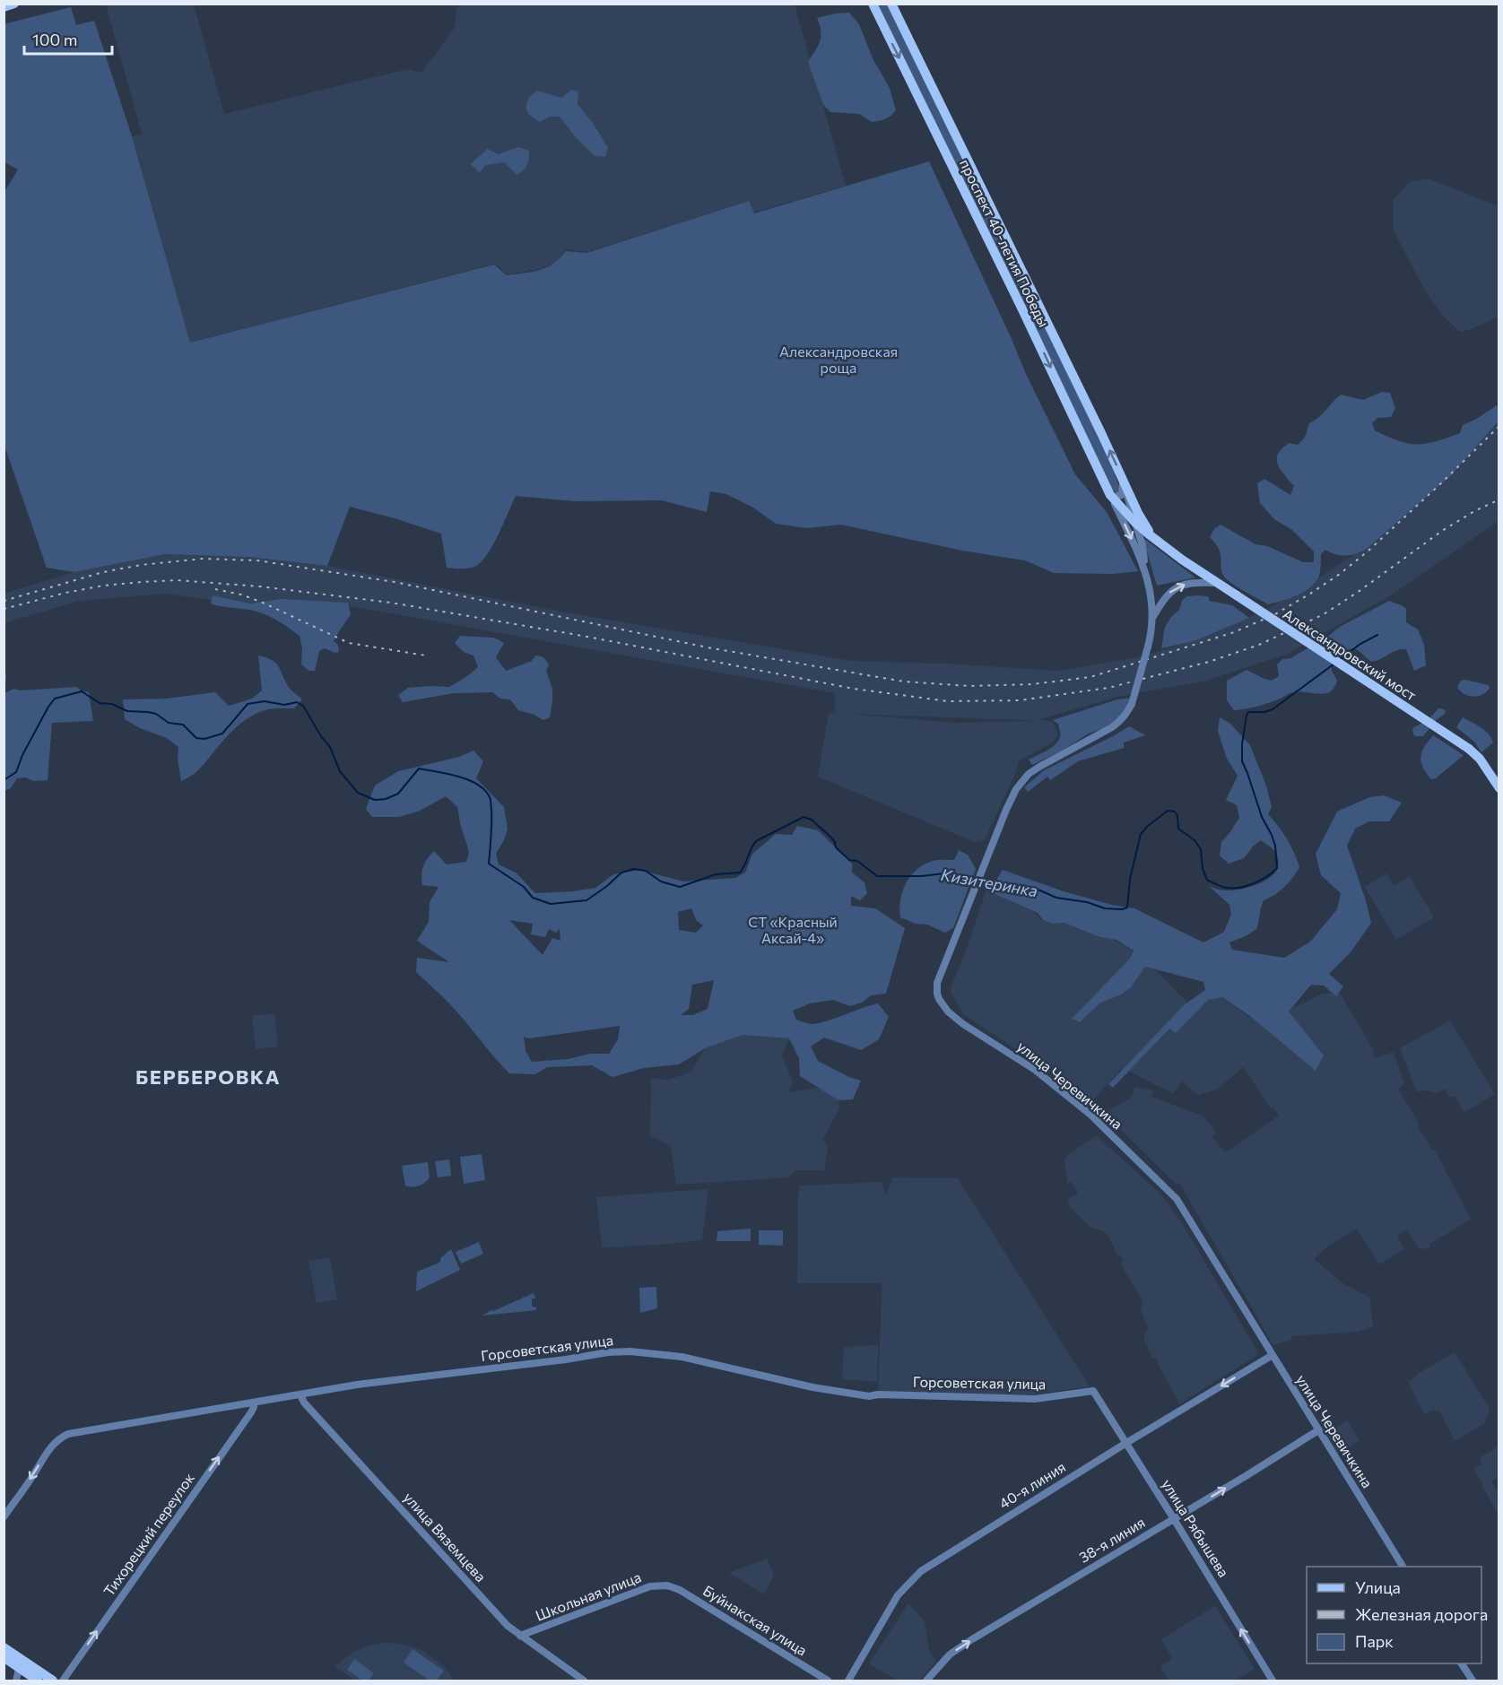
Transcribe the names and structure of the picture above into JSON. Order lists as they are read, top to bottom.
{
  "streets": {
    "main road": ["проспект 40-летия Победы", "Александровский мост"],
    "street": [
      "улица Черевичкина",
      "Горсоветская улица",
      "40-я линия",
      "улица Рябышева",
      "Тихорецкий переулок",
      "улица Вяземцева",
      "38-я линия",
      "Школьная улица",
      "Буйнакская улица"
    ]
  },
  "crossings": [
    ["проспект 40-летия Победы", "Александровский мост"],
    ["проспект 40-летия Победы", "улица Черевичкина"],
    ["улица Черевичкина", "40-я линия"],
    ["улица Черевичкина", "38-я линия"],
    ["Горсоветская улица", "улица Рябышева"],
    ["Горсоветская улица", "Тихорецкий переулок"],
    ["Горсоветская улица", "улица Вяземцева"],
    ["40-я линия", "улица Рябышева"],
    ["улица Рябышева", "38-я линия"],
    ["улица Вяземцева", "Школьная улица"],
    ["Школьная улица", "Буйнакская улица"]
  ],
  "one_way": ["улица Рябышева", "Тихорецкий переулок", "38-я линия"],
  "districts": ["БЕРБЕРОВКА"],
  "water": ["Кизитеринка"],
  "parks": ["Александровская роща", "СТ «Красный Аксай-4»"],
  "legend": ["Улица", "Железная дорога", "Парк"],
  "scale_bar": "100 m"
}
